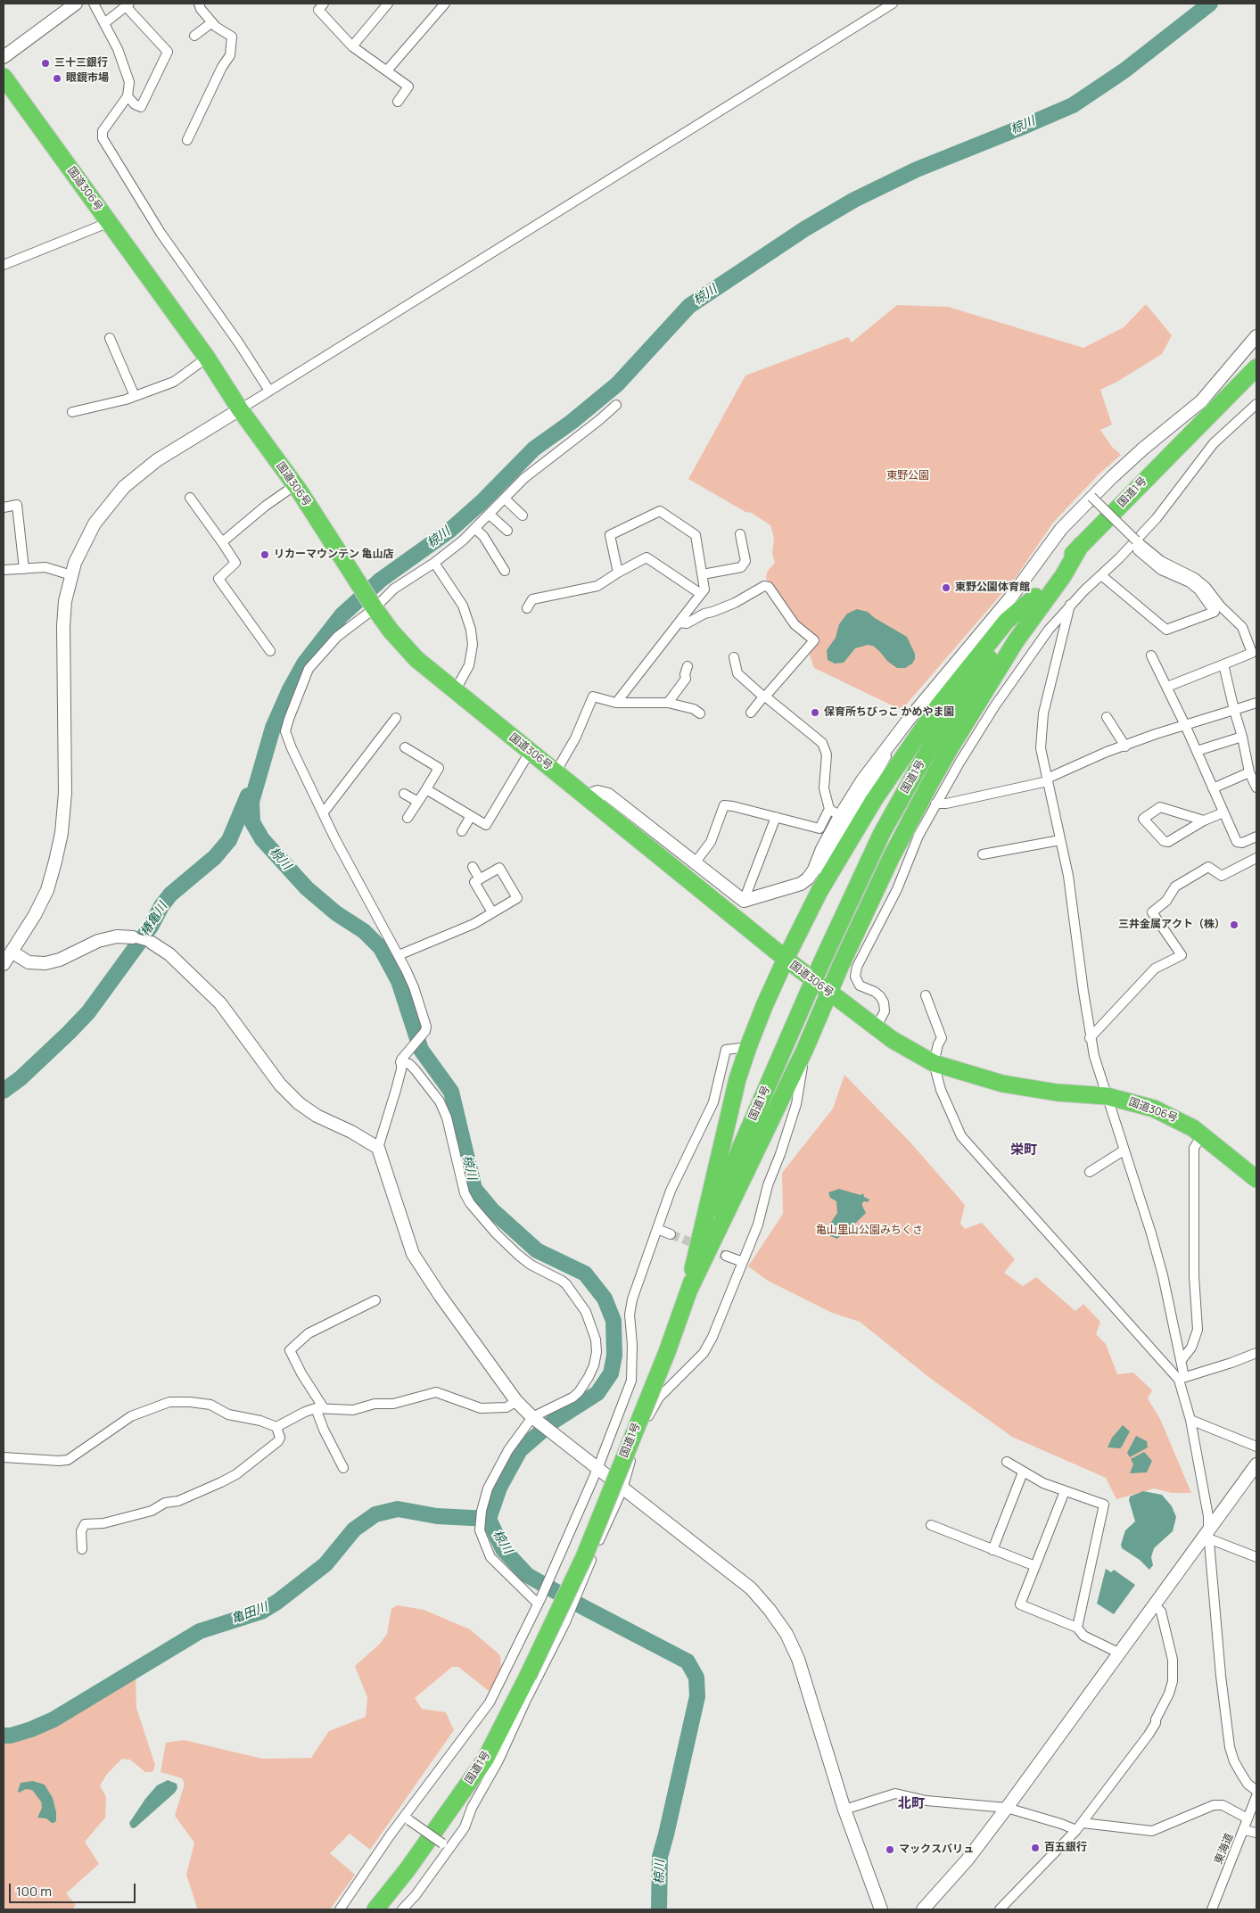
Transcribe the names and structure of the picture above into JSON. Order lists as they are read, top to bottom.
{
  "streets": {
    "highway": ["国道306号", "国道1号"],
    "street": ["東海道"]
  },
  "districts": ["栄町", "北町"],
  "water": ["椋川", "椿亀川", "亀田川"],
  "parks": ["東野公園", "亀山里山公園みちくさ"],
  "places": [
    "三十三銀行",
    "眼鏡市場",
    "リカーマウンテン 亀山店",
    "東野公園体育館",
    "保育所ちびっこ かめやま園",
    "三井金属アクト（株）",
    "百五銀行",
    "マックスバリュ"
  ],
  "scale_bar": "100 m"
}
